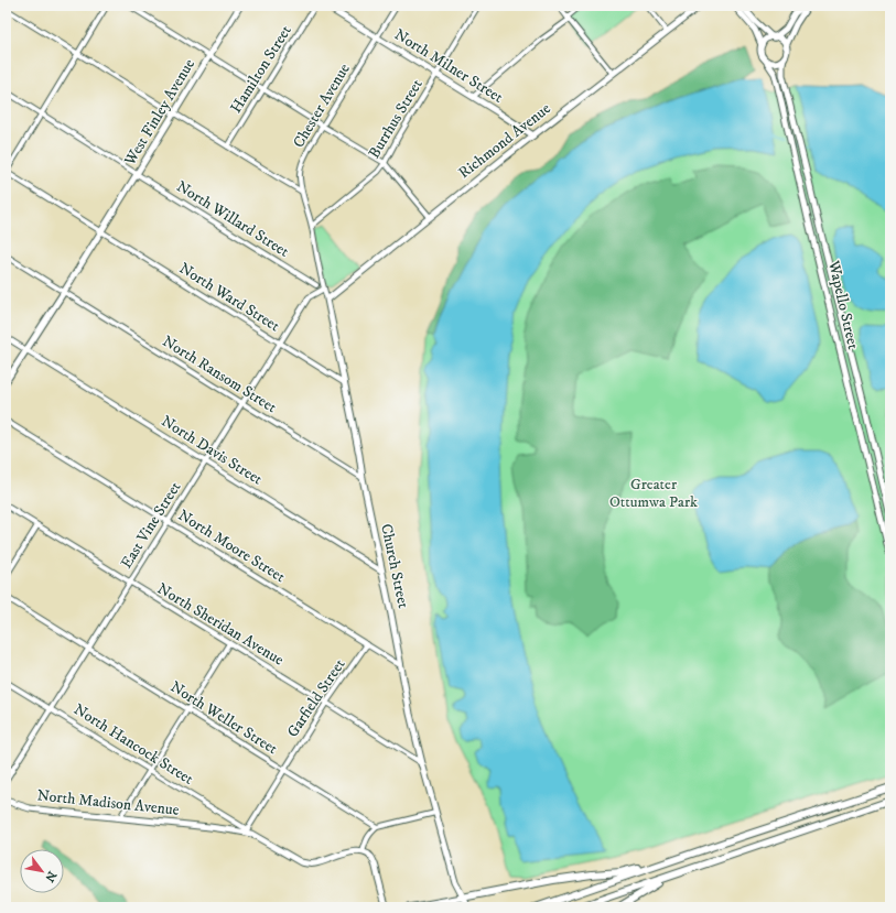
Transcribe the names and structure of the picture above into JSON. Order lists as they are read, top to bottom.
{
  "streets": {
    "main road": [
      "North Milner Street",
      "West Finley Avenue",
      "Richmond Avenue",
      "Wapello Street",
      "Church Street",
      "North Hancock Street",
      "North Madison Avenue"
    ],
    "street": [
      "Hamilton Street",
      "Chester Avenue",
      "Burrhus Street",
      "North Willard Street",
      "North Ward Street",
      "North Ransom Street",
      "North Davis Street",
      "East Vine Street",
      "North Moore Street",
      "North Sheridan Avenue",
      "Garfield Street",
      "North Weller Street"
    ]
  },
  "crossings": [
    ["North Milner Street", "Chester Avenue"],
    ["North Milner Street", "Burrhus Street"],
    ["North Milner Street", "Richmond Avenue"],
    ["Chester Avenue", "Burrhus Street"],
    ["Chester Avenue", "Church Street"],
    ["West Finley Avenue", "North Willard Street"],
    ["West Finley Avenue", "North Ward Street"],
    ["West Finley Avenue", "North Ransom Street"],
    ["West Finley Avenue", "North Davis Street"],
    ["Burrhus Street", "Church Street"],
    ["Richmond Avenue", "Church Street"],
    ["North Ward Street", "East Vine Street"],
    ["North Ward Street", "Church Street"],
    ["North Ransom Street", "East Vine Street"],
    ["North Ransom Street", "Church Street"],
    ["North Davis Street", "East Vine Street"],
    ["North Davis Street", "Church Street"],
    ["East Vine Street", "North Moore Street"],
    ["East Vine Street", "Church Street"],
    ["East Vine Street", "North Sheridan Avenue"],
    ["East Vine Street", "North Weller Street"],
    ["East Vine Street", "North Hancock Street"],
    ["North Moore Street", "Church Street"],
    ["North Moore Street", "Garfield Street"],
    ["Church Street", "North Sheridan Avenue"],
    ["North Sheridan Avenue", "Garfield Street"],
    ["Garfield Street", "North Weller Street"],
    ["Garfield Street", "North Hancock Street"],
    ["North Hancock Street", "North Madison Avenue"]
  ],
  "parks": ["Greater Ottumwa Park"],
  "north": "bottom right"
}
